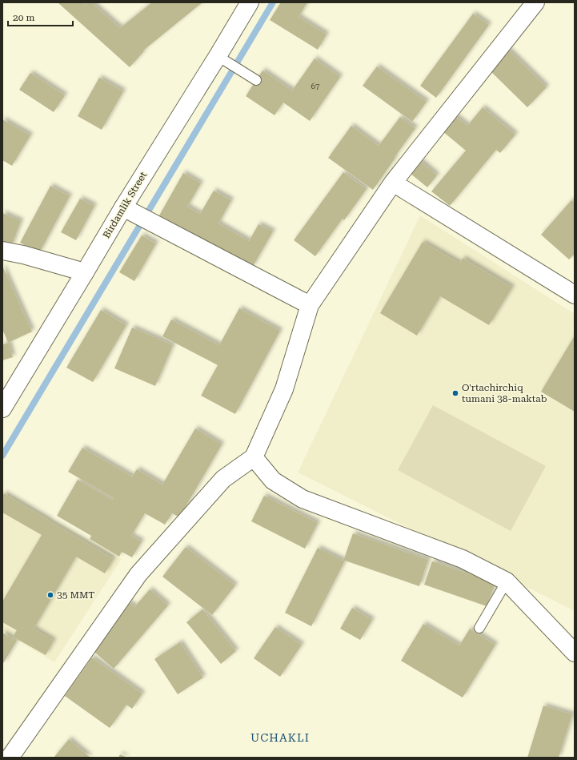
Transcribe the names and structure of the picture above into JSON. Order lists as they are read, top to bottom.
{
  "streets": {
    "street": ["Birdamlik Street"]
  },
  "districts": ["UCHAKLI"],
  "places": ["O'rtachirchiq tumani 38-maktab", "35 MMT"],
  "house_numbers": ["67"],
  "scale_bar": "20 m"
}
